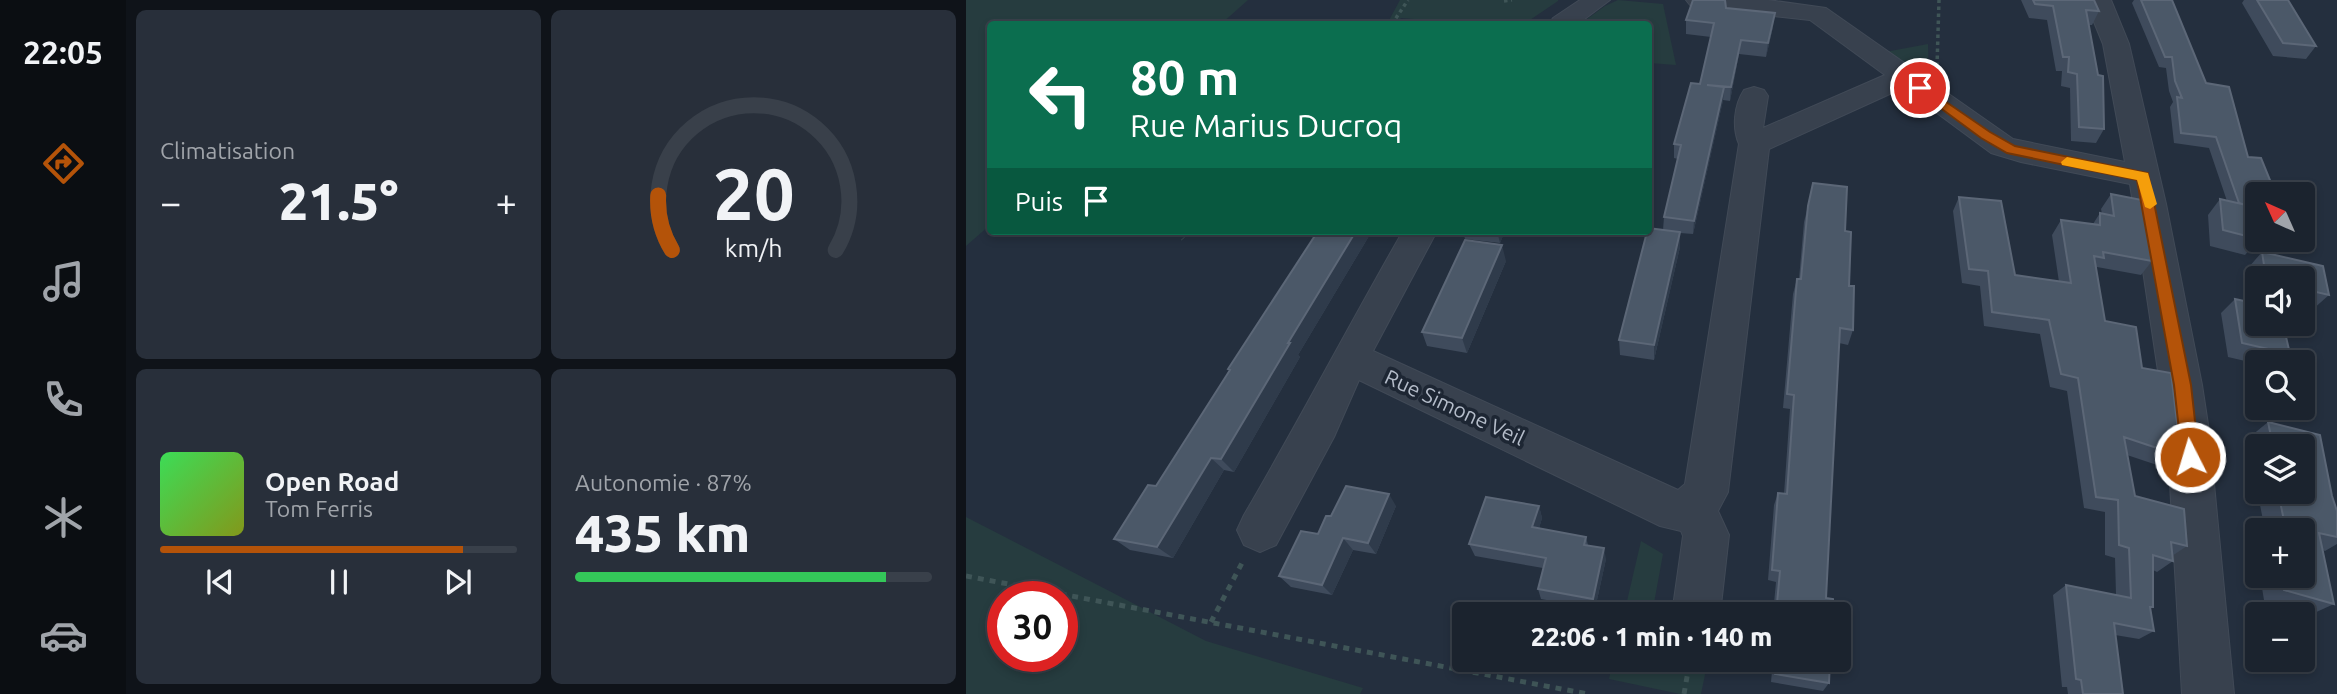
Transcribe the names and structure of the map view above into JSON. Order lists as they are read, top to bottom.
{
  "streets": {
    "street": ["Rue Simone Veil"]
  },
  "north": "top left",
  "page": {
    "tabs": "22:05",
    "tile": [
      "Climatisation",
      ["Autonomie · 87%", "435 km"]
    ],
    "turn": ["80 m", "Rue Marius Ducroq"],
    "then": "Puis",
    "heat": ["−", "21.5°", "+"],
    "map_buttons": ["+", "−"],
    "song": ["Open Road", "Tom Ferris"],
    "limit": "30",
    "trip": "22:06 · 1 min · 140 m",
    "gauge": ["20", "km/h"]
  }
}
